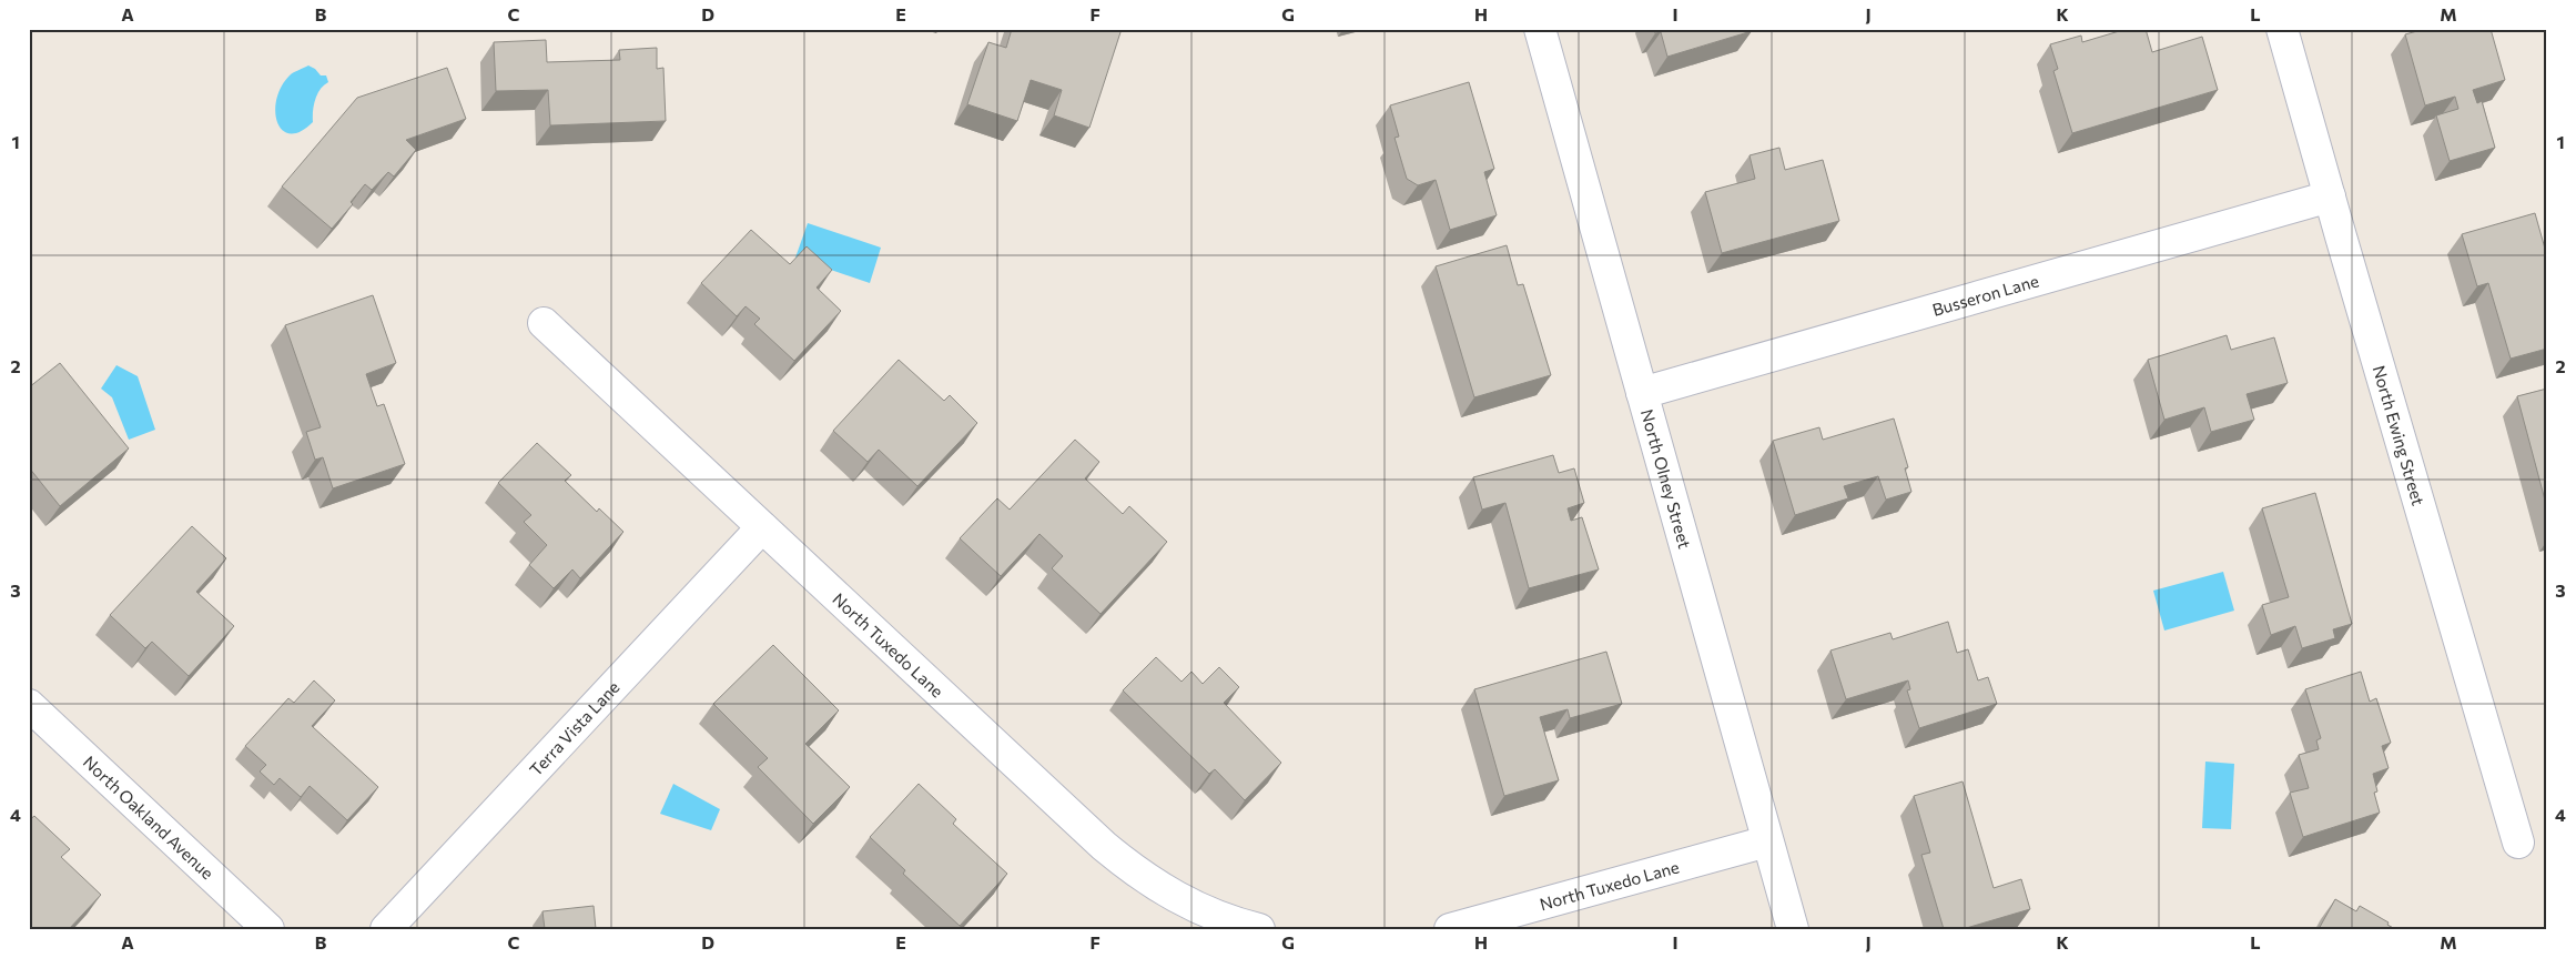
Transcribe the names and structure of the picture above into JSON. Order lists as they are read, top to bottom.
{
  "streets": {
    "street": [
      "Busseron Lane",
      "North Ewing Street",
      "North Olney Street",
      "North Tuxedo Lane",
      "Terra Vista Lane",
      "North Oakland Avenue"
    ]
  },
  "crossings": [
    ["Busseron Lane", "North Ewing Street"],
    ["Busseron Lane", "North Olney Street"],
    ["North Olney Street", "North Tuxedo Lane"],
    ["North Tuxedo Lane", "Terra Vista Lane"]
  ],
  "grid": {
    "columns": [
      "A",
      "B",
      "C",
      "D",
      "E",
      "F",
      "G",
      "H",
      "I",
      "J",
      "K",
      "L",
      "M"
    ],
    "rows": [
      "1",
      "2",
      "3",
      "4"
    ]
  }
}
